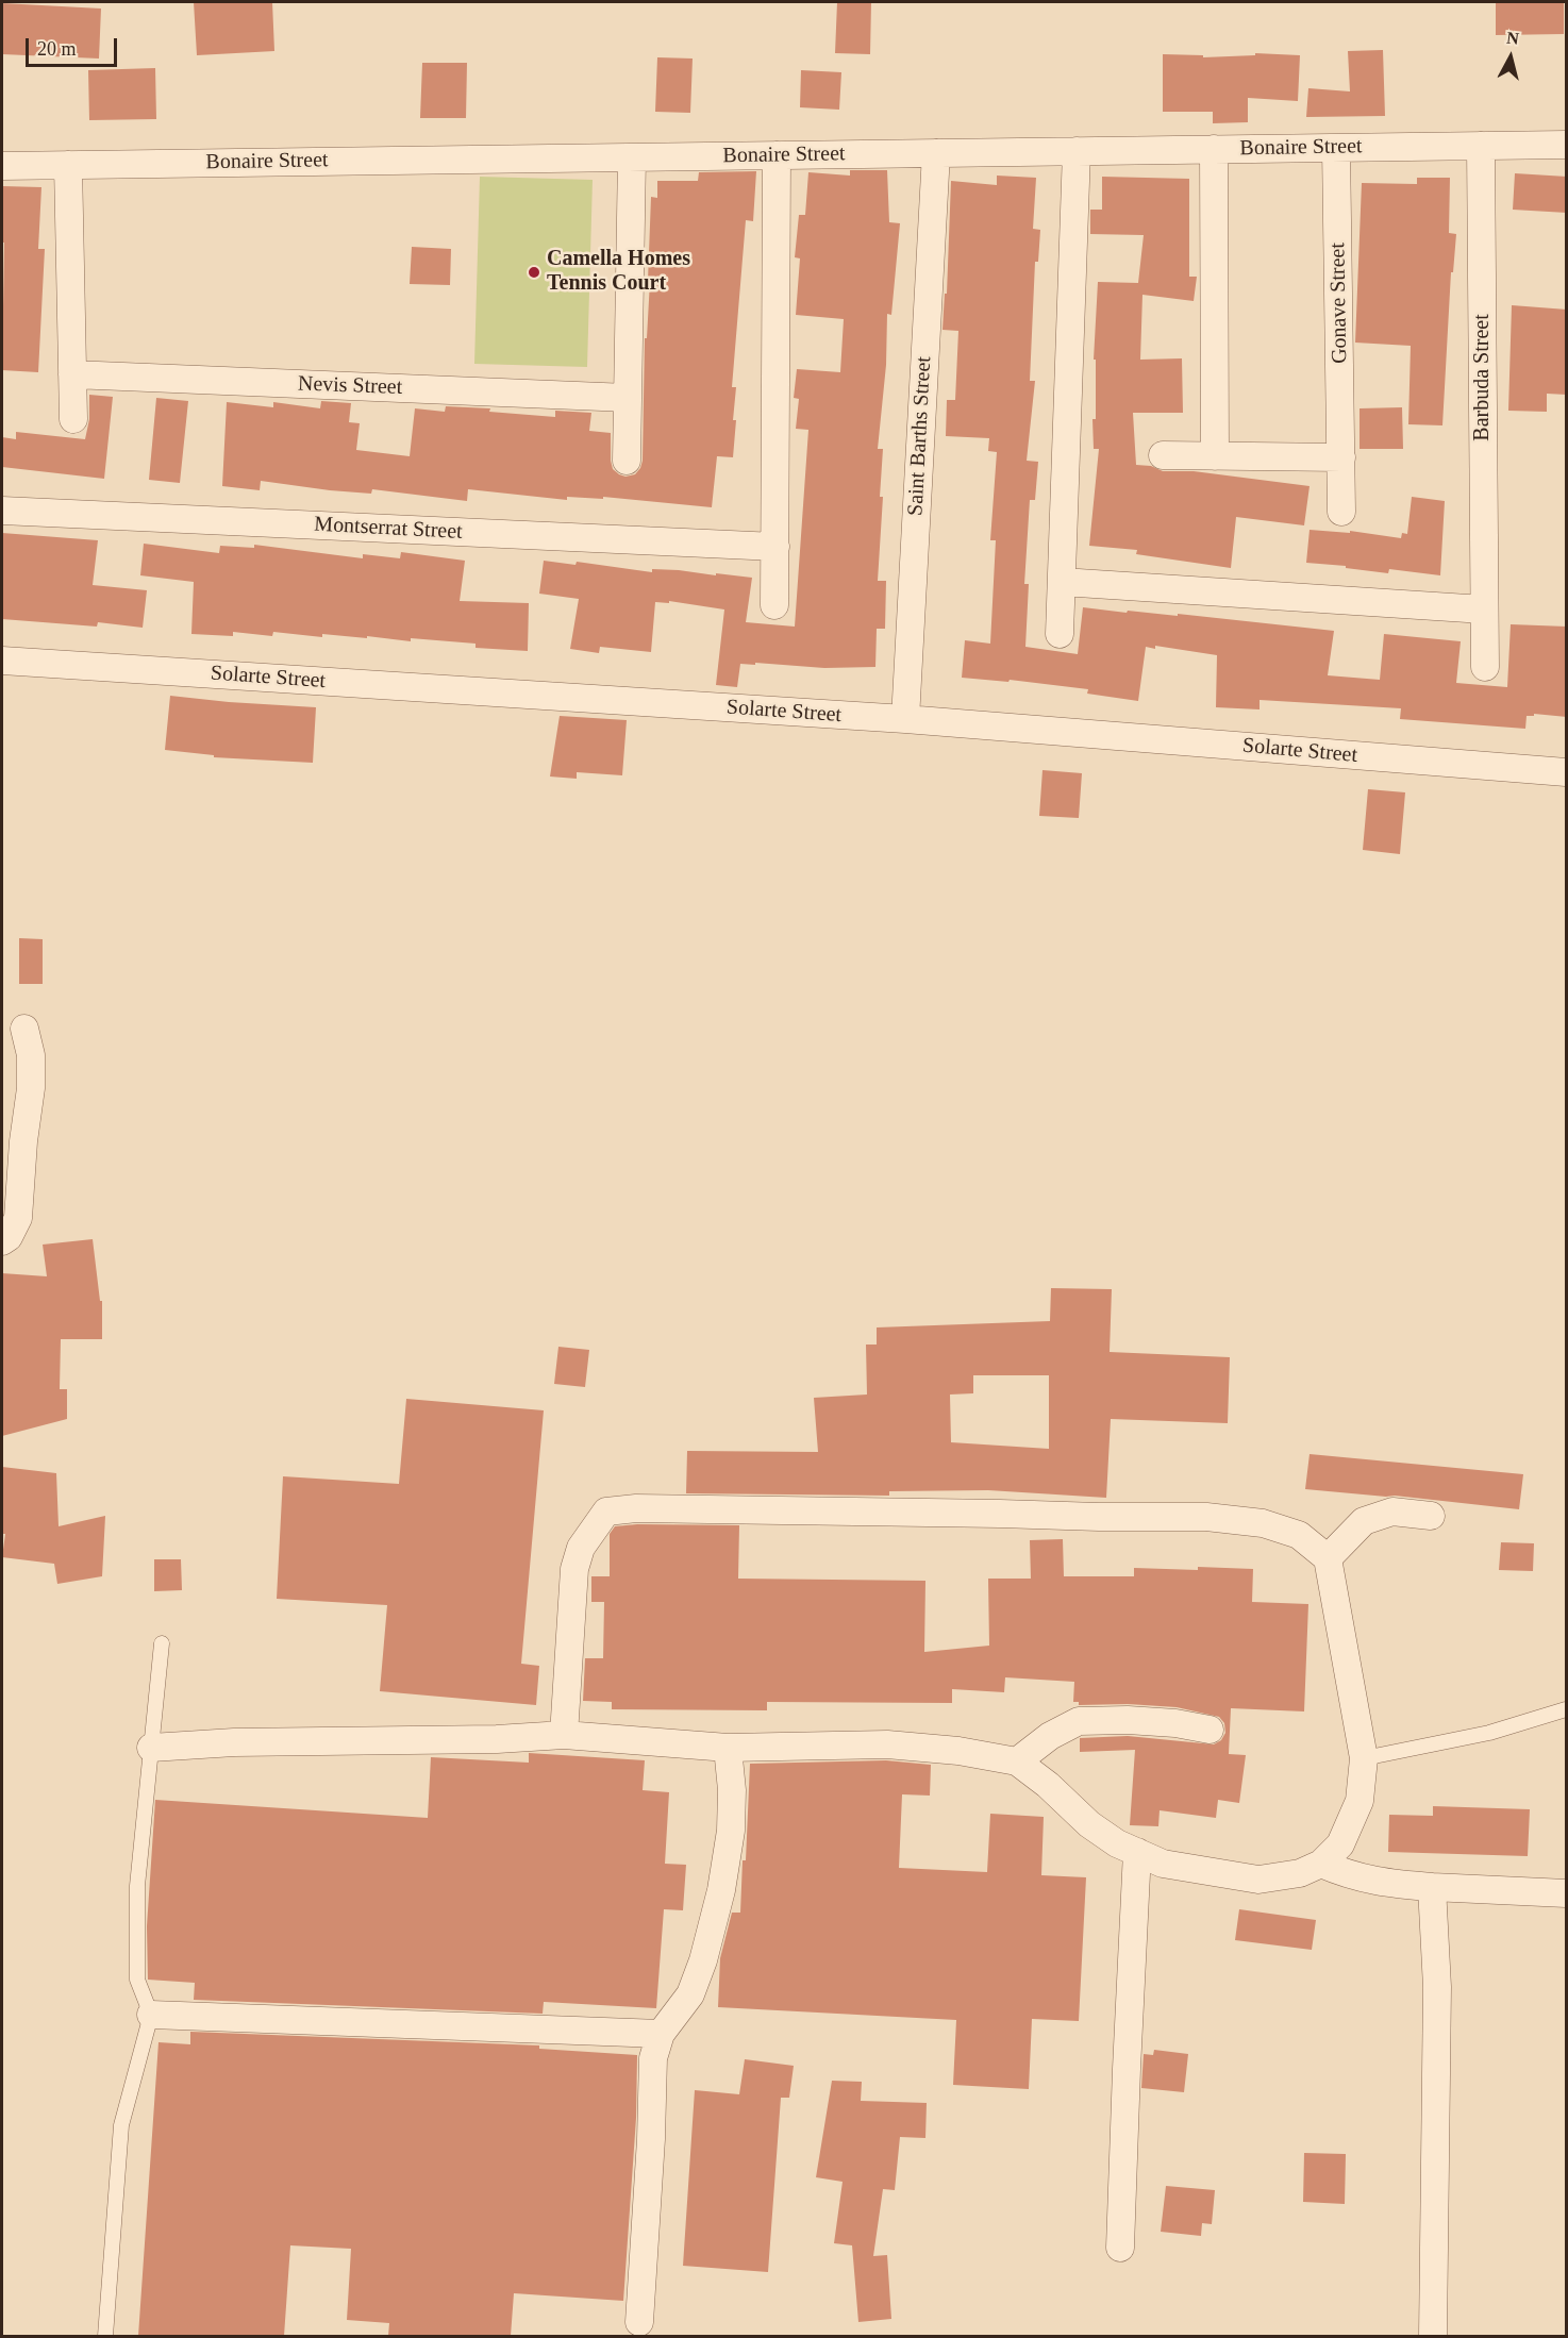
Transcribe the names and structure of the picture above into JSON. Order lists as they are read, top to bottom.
{
  "streets": {
    "street": [
      "Bonaire Street",
      "Gonave Street",
      "Barbuda Street",
      "Nevis Street",
      "Saint Barths Street",
      "Montserrat Street",
      "Solarte Street"
    ]
  },
  "crossings": [
    ["Bonaire Street", "Gonave Street"],
    ["Bonaire Street", "Barbuda Street"],
    ["Bonaire Street", "Saint Barths Street"],
    ["Saint Barths Street", "Solarte Street"]
  ],
  "places": ["Camella Homes Tennis Court"],
  "scale_bar": "20 m",
  "north": "top"
}
